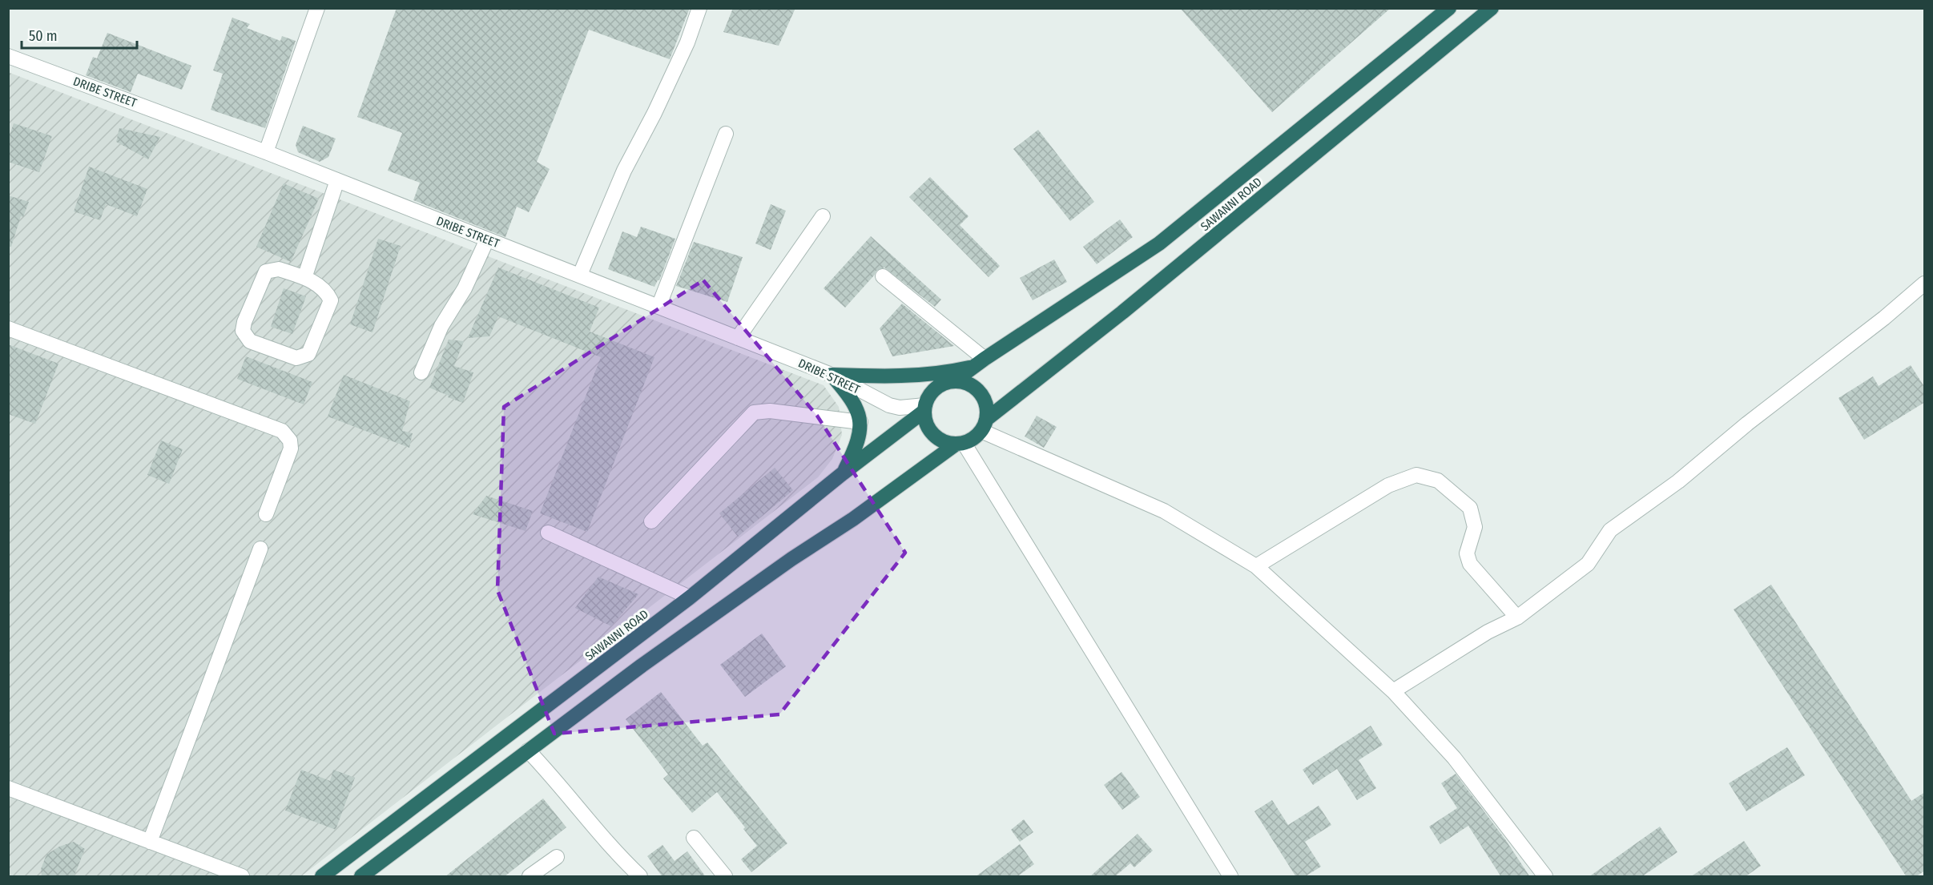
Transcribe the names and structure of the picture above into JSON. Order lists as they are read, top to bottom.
{
  "streets": {
    "highway": ["SAWANNI ROAD"],
    "street": ["DRIBE STREET"]
  },
  "crossings": [
    ["DRIBE STREET", "SAWANNI ROAD"]
  ],
  "scale_bar": "50 m"
}
